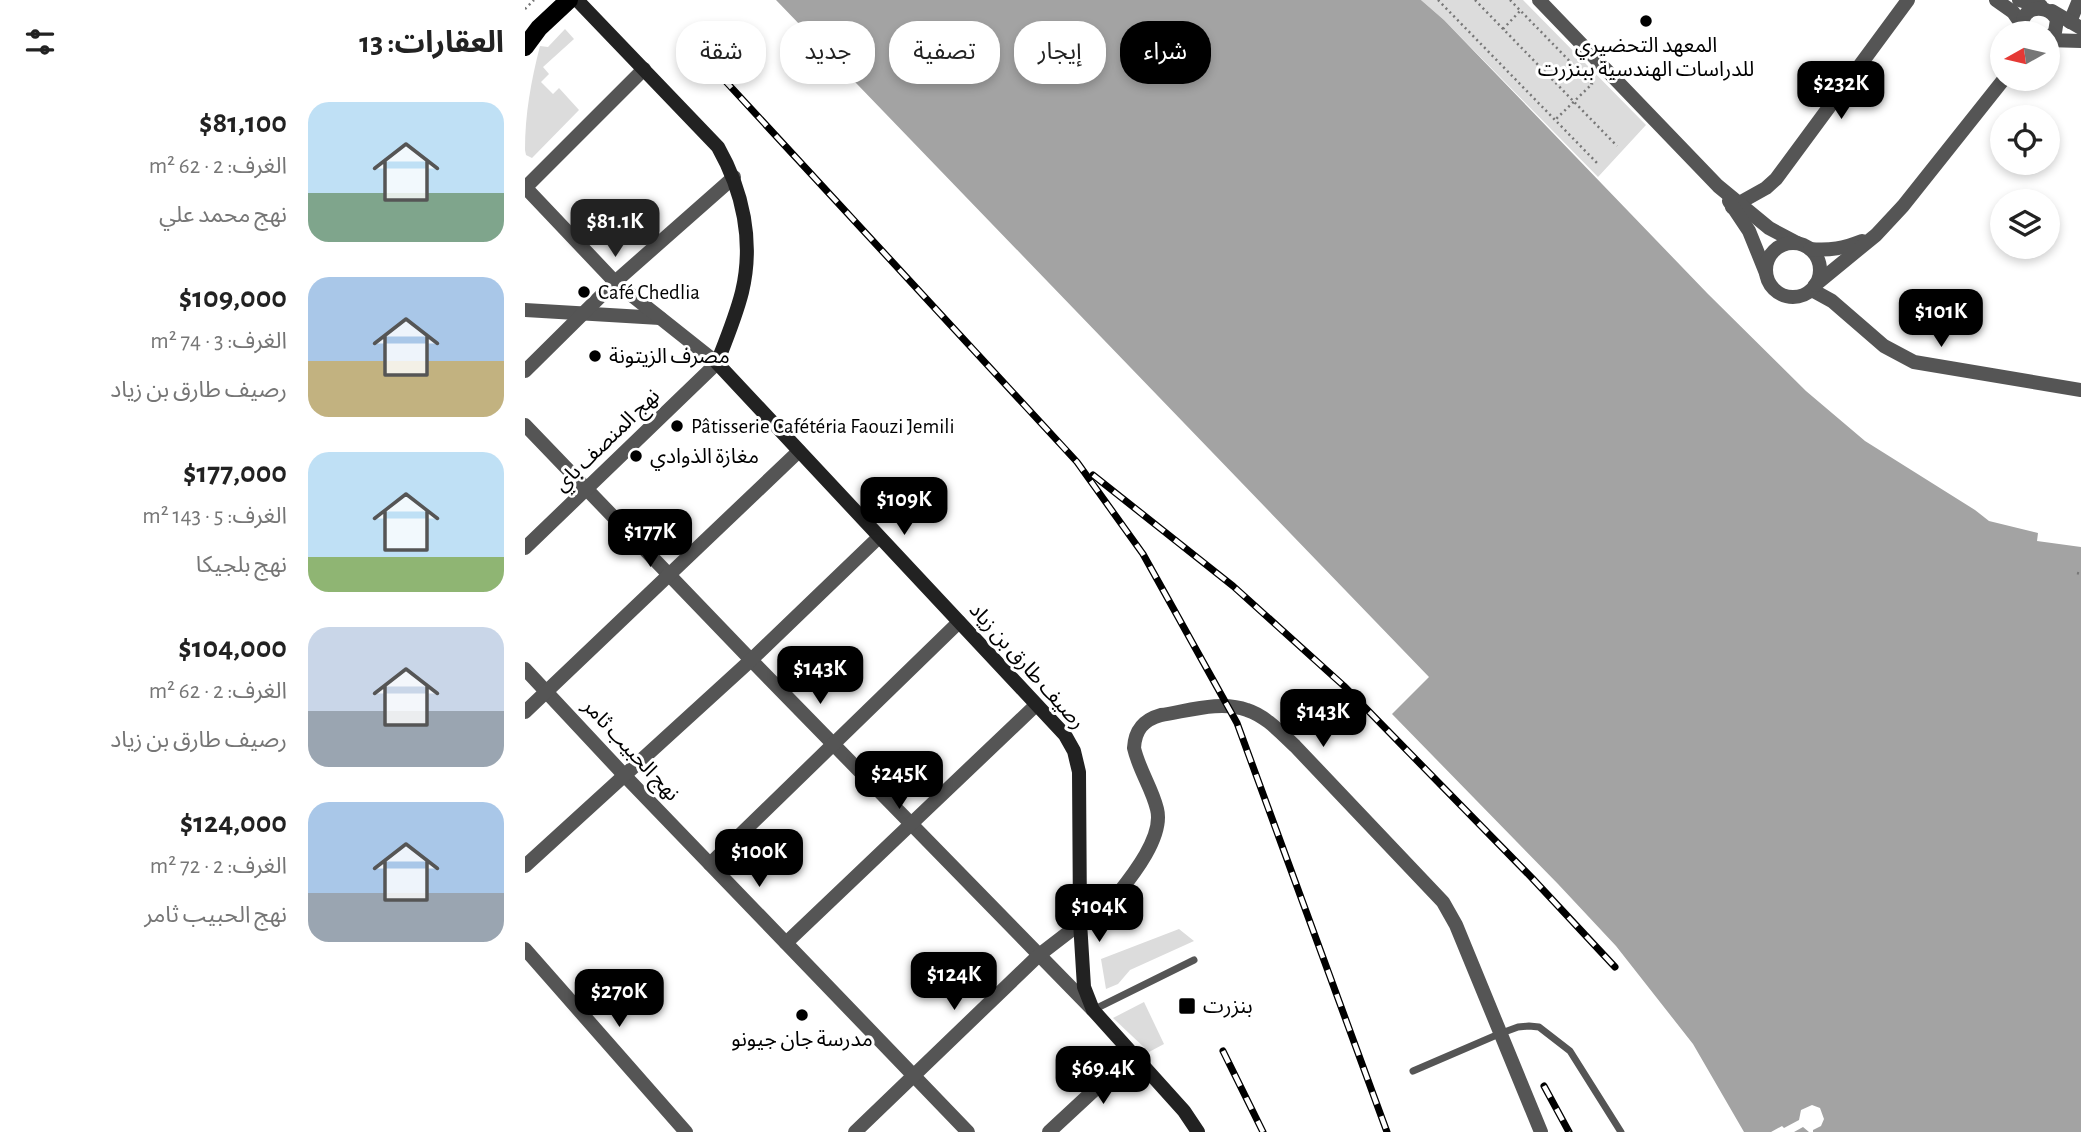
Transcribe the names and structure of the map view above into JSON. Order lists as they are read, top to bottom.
{
  "streets": {
    "main road": ["رصيف طارق بن زياد"],
    "street": ["نهج المنصف باي", "نهج الحبيب ثامر"]
  },
  "crossings": [
    ["نهج المنصف باي", "رصيف طارق بن زياد"]
  ],
  "places": {
    "other": [
      "المعهد التحضيري للدراسات الهندسية ببنزرت",
      "Café Chedlia",
      "مصرف الزيتونة",
      "Pâtisserie Cafétéria Faouzi Jemili",
      "مغازة الذوادي",
      "مدرسة جان جيونو"
    ],
    "transit": ["بنزرت"]
  },
  "north": "left",
  "page": {
    "heading": "العقارات: 13",
    "chip": [
      "شراء",
      "إيجار",
      "تصفية",
      "جديد",
      "شقة"
    ],
    "price": [
      "$232K",
      "$81.1K",
      "$101K",
      "$109K",
      "$177K",
      "$143K",
      "$143K",
      "$245K",
      "$100K",
      "$104K",
      "$124K",
      "$270K",
      "$69.4K"
    ],
    "list": [
      {
        "name": "$81,100",
        "note": "الغرف: 2 · 62 m² · نهج محمد علي"
      },
      {
        "name": "$109,000",
        "note": "الغرف: 3 · 74 m² · رصيف طارق بن زياد"
      },
      {
        "name": "$177,000",
        "note": "الغرف: 5 · 143 m² · نهج بلجيكا"
      },
      {
        "name": "$104,000",
        "note": "الغرف: 2 · 62 m² · رصيف طارق بن زياد"
      },
      {
        "name": "$124,000",
        "note": "الغرف: 2 · 72 m² · نهج الحبيب ثامر"
      }
    ]
  }
}
